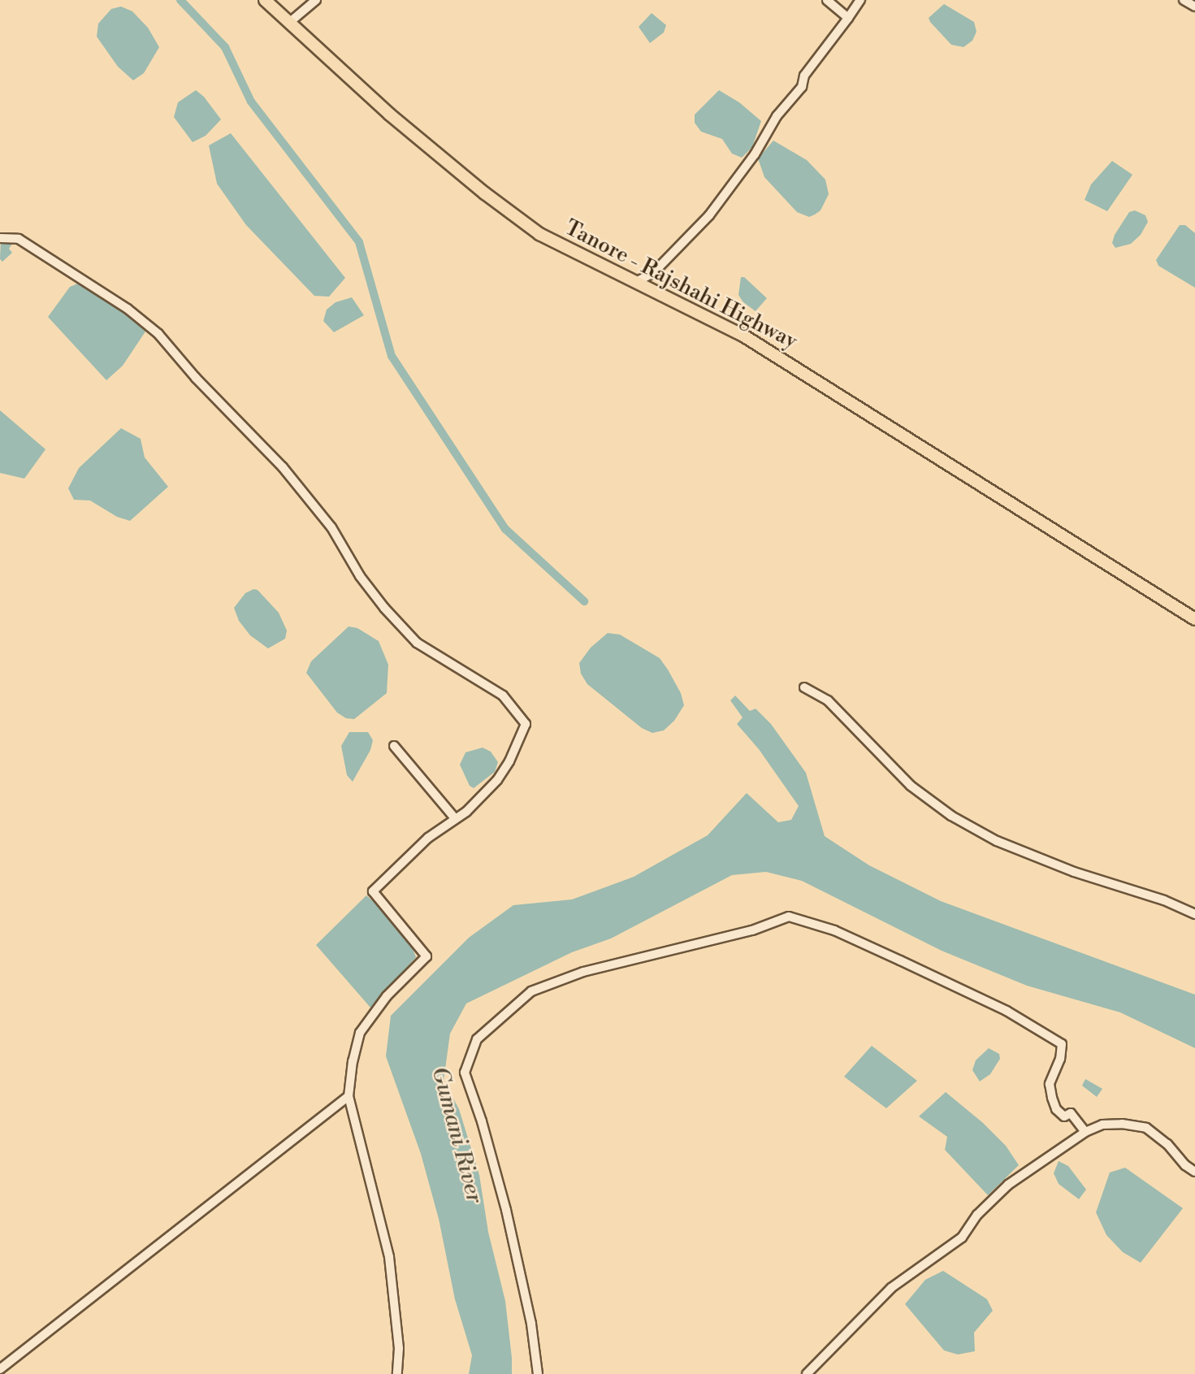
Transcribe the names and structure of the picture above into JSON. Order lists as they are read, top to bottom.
{
  "streets": {
    "main road": ["Tanore - Rajshahi Highway"]
  },
  "water": ["Gumani River"]
}
